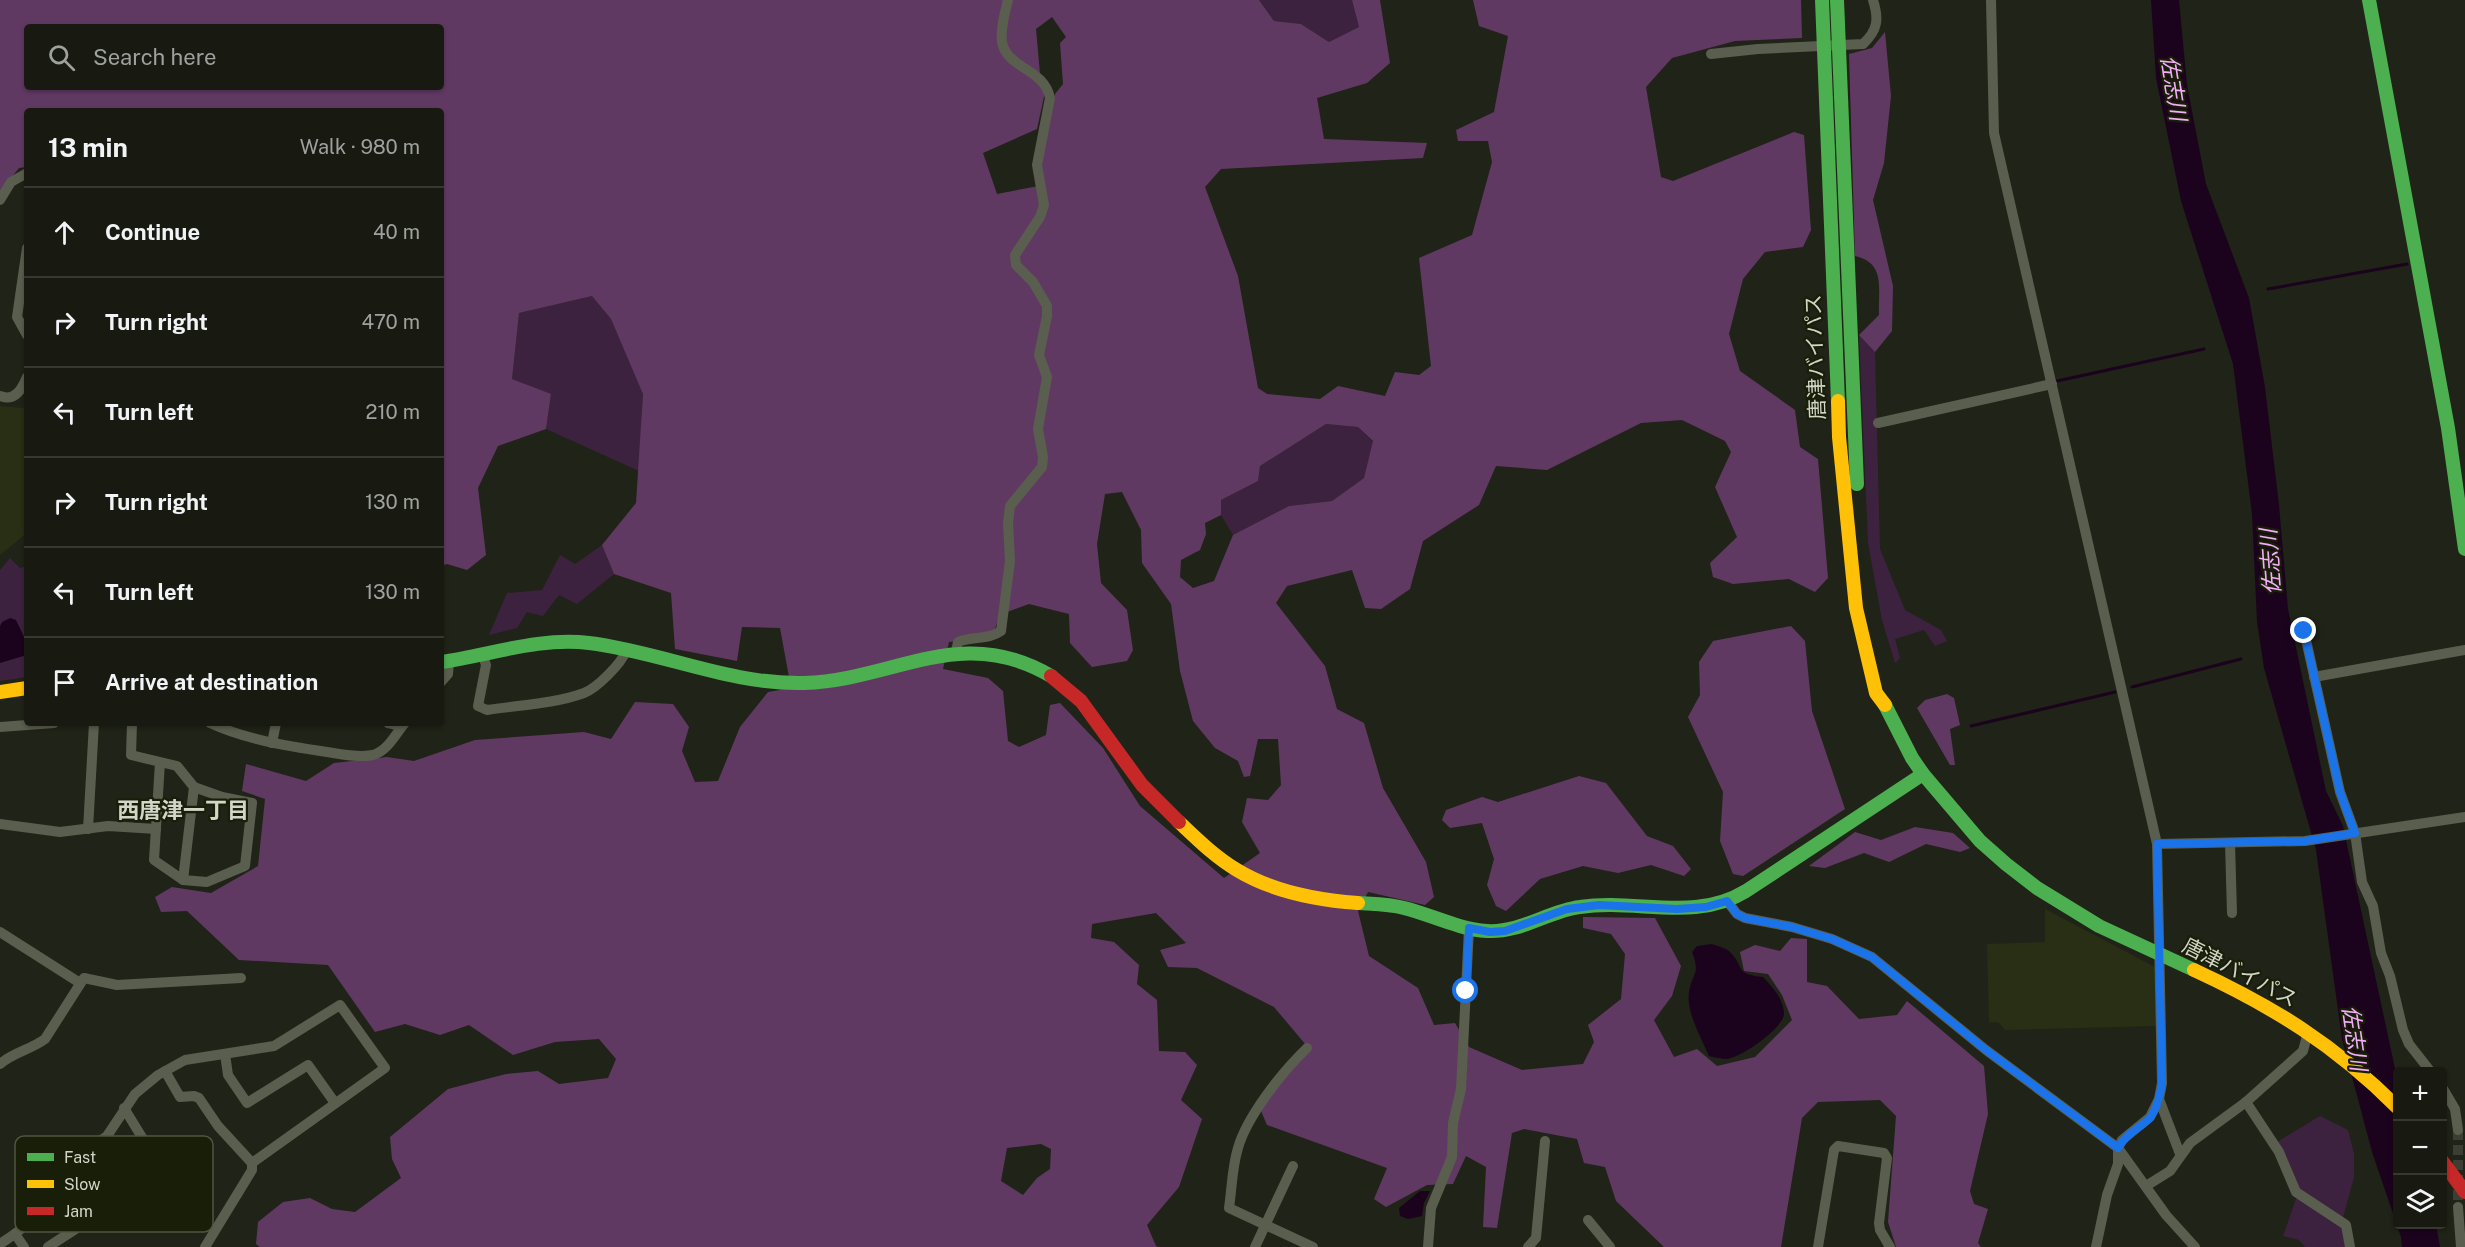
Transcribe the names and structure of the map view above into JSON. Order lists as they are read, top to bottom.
{
  "streets": {
    "main road": ["唐津バイパス"]
  },
  "districts": ["西唐津一丁目"],
  "water": ["佐志川"],
  "legend": ["Fast", "Slow", "Jam"],
  "page": {
    "search": "Search here",
    "heading": ["13 min", "Walk · 980 m"],
    "list": [
      ["Continue", "40 m"],
      ["Turn right", "470 m"],
      ["Turn left", "210 m"],
      ["Turn right", "130 m"],
      ["Turn left", "130 m"],
      "Arrive at destination"
    ],
    "map_buttons": ["+", "−"]
  }
}
